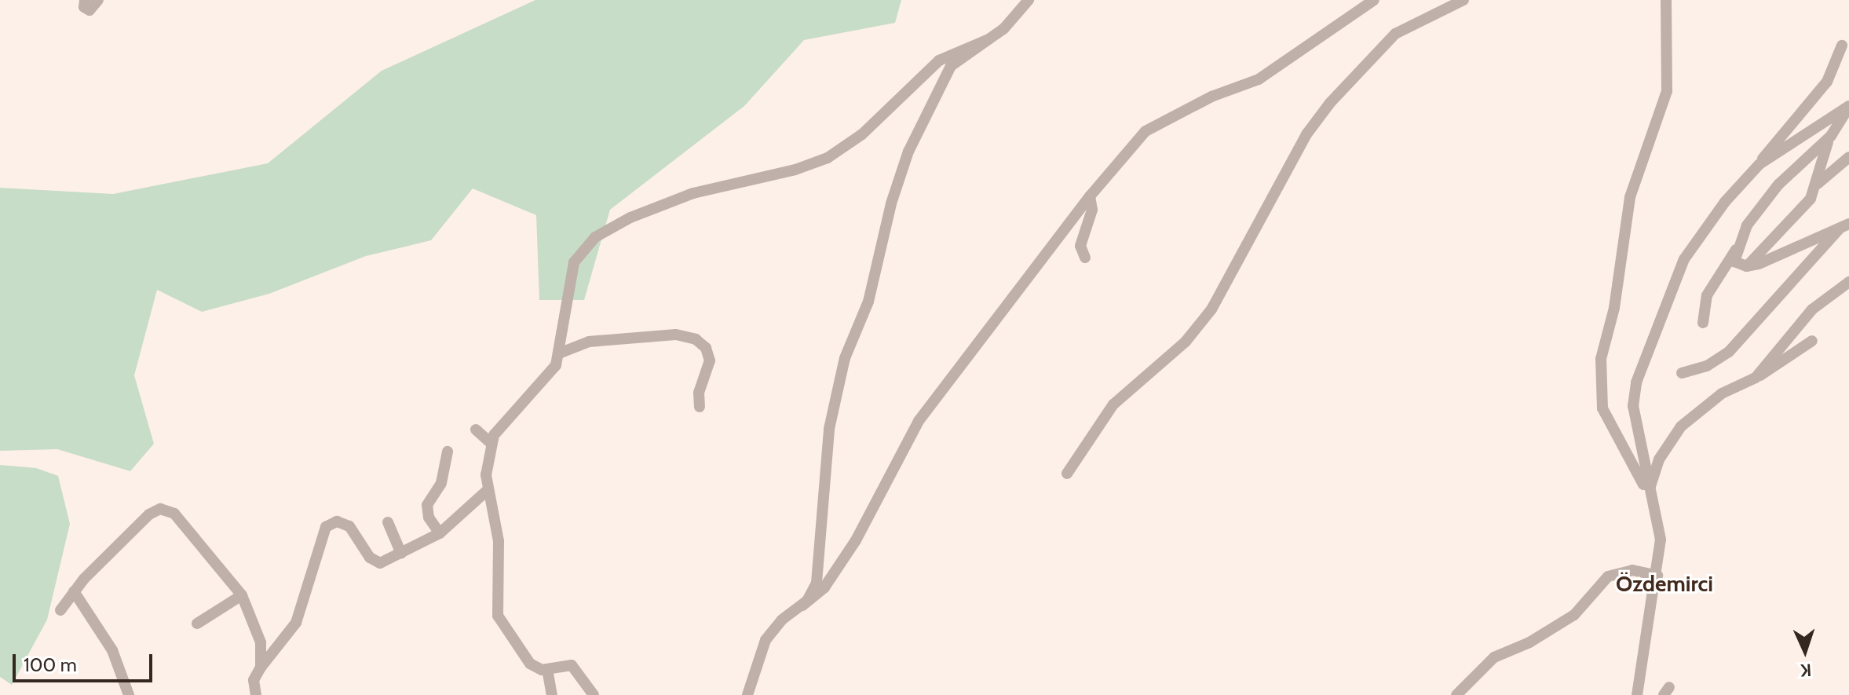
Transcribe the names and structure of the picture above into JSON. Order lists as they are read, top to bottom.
{
  "districts": ["Özdemirci"],
  "scale_bar": "100 m",
  "north": "bottom"
}
